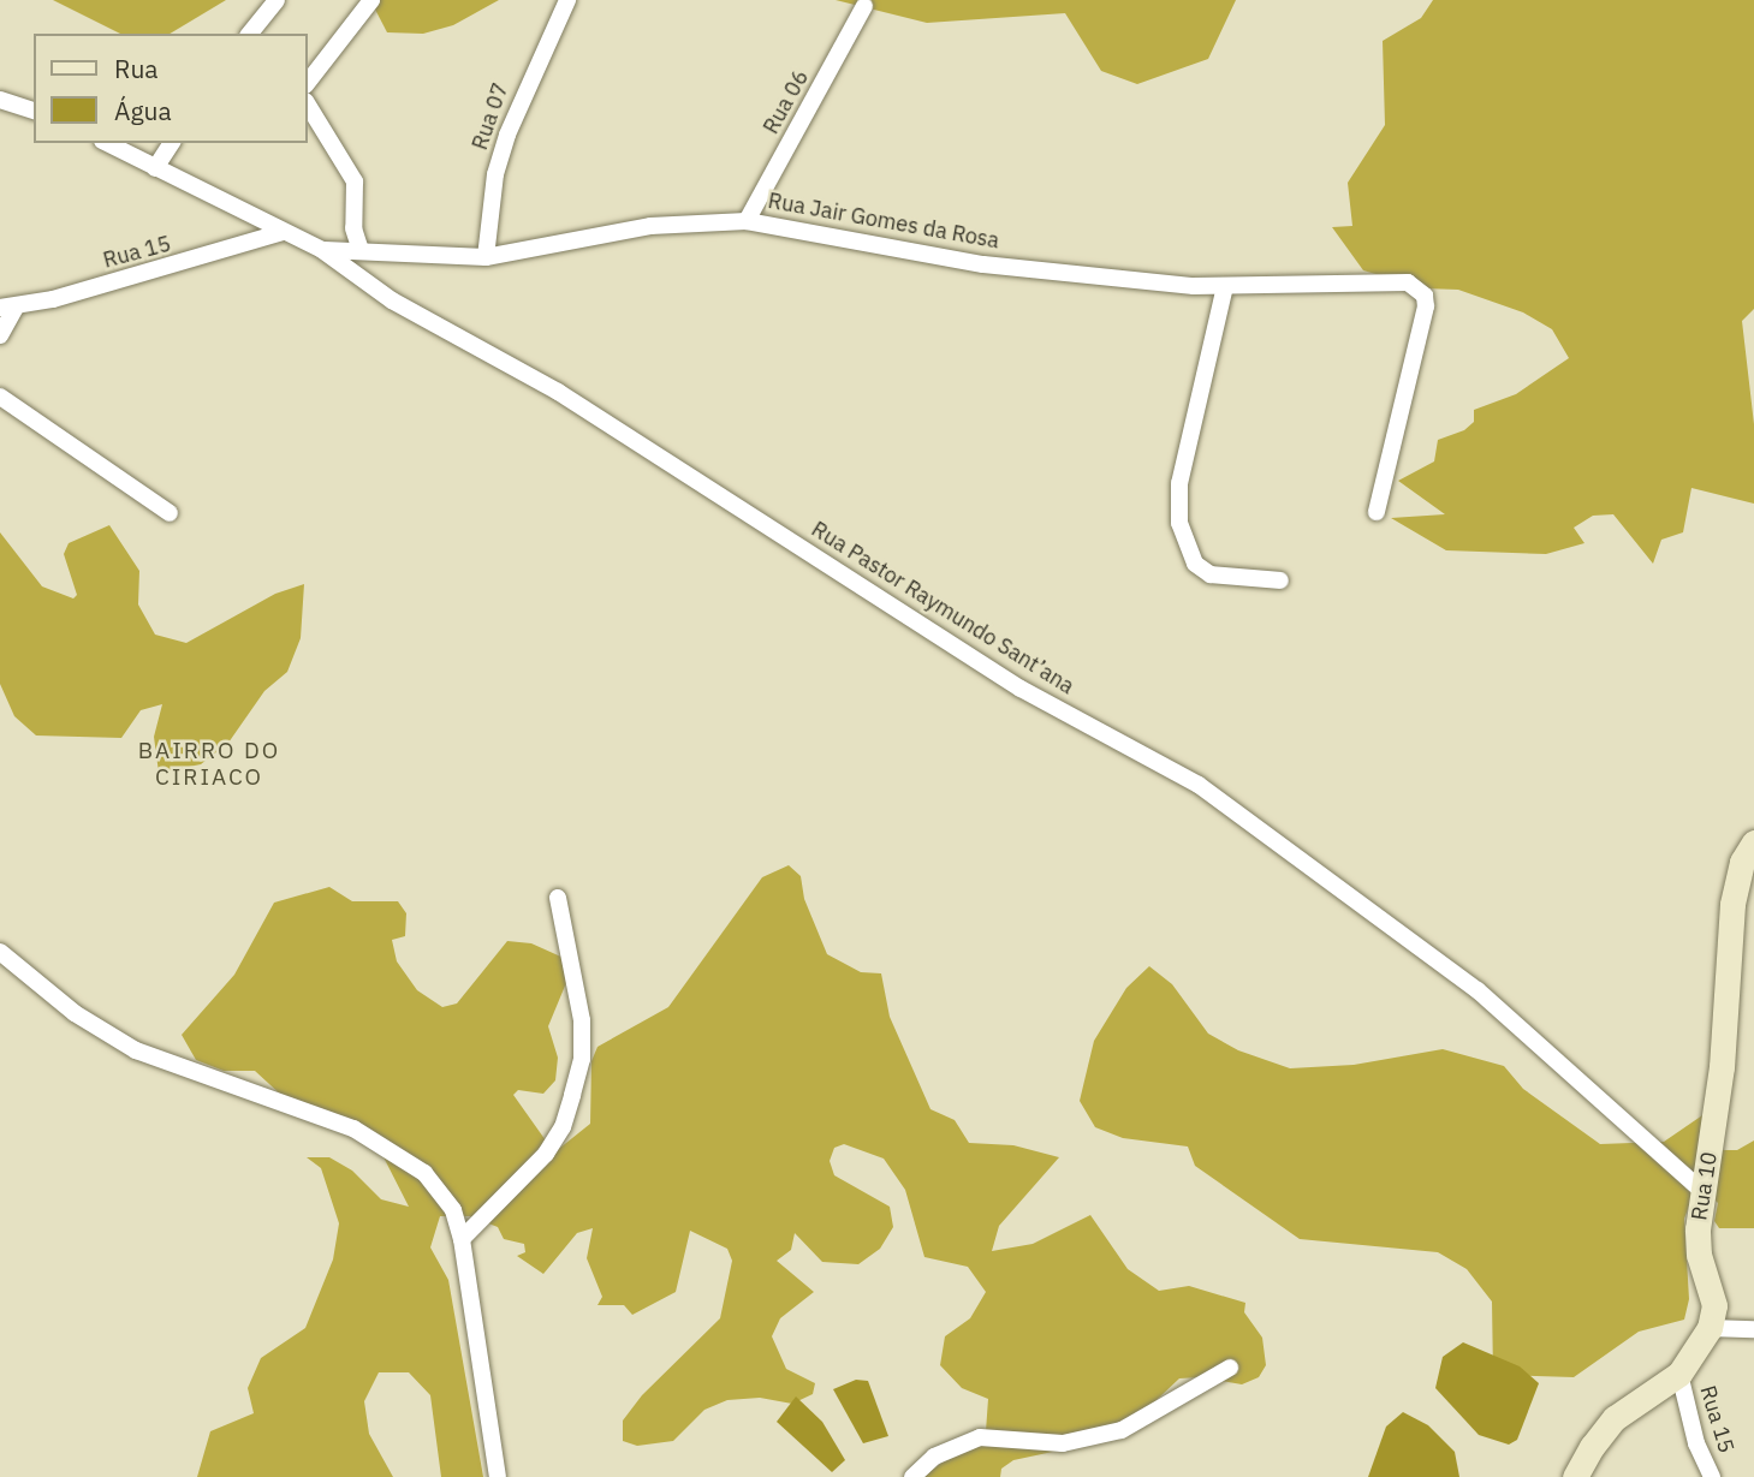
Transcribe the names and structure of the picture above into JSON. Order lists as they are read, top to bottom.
{
  "streets": {
    "street": [
      "Rua 06",
      "Rua 07",
      "Rua Jair Gomes da Rosa",
      "Rua 15",
      "Rua Pastor Raymundo Sant’ana",
      "Rua 10"
    ]
  },
  "crossings": [
    ["Rua 06", "Rua Jair Gomes da Rosa"],
    ["Rua 07", "Rua Jair Gomes da Rosa"],
    ["Rua Jair Gomes da Rosa", "Rua Pastor Raymundo Sant’ana"],
    ["Rua 15", "Rua Pastor Raymundo Sant’ana"],
    ["Rua Pastor Raymundo Sant’ana", "Rua 10"]
  ],
  "districts": ["BAIRRO DO CIRIACO"],
  "legend": ["Rua", "Água"]
}
